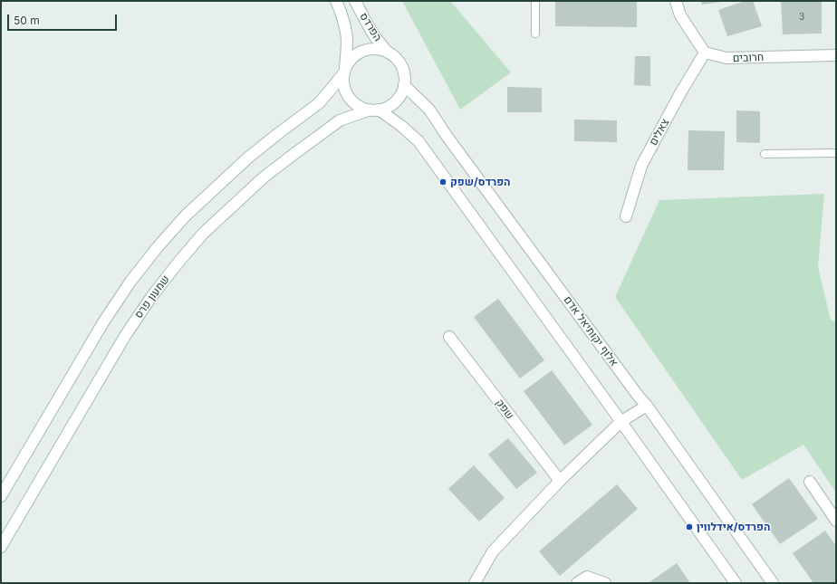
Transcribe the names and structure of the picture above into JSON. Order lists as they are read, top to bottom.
{
  "streets": {
    "street": [
      "הפרדס",
      "חרובים",
      "צאלים",
      "שמעון פרס",
      "אלוף יקותיאל אדם",
      "שפק"
    ]
  },
  "crossings": [
    ["הפרדס", "שמעון פרס"],
    ["הפרדס", "אלוף יקותיאל אדם"],
    ["חרובים", "צאלים"],
    ["שמעון פרס", "אלוף יקותיאל אדם"]
  ],
  "places": ["הפרדס/שפק", "הפרדס/אידלווין"],
  "house_numbers": ["3"],
  "scale_bar": "50 m"
}
